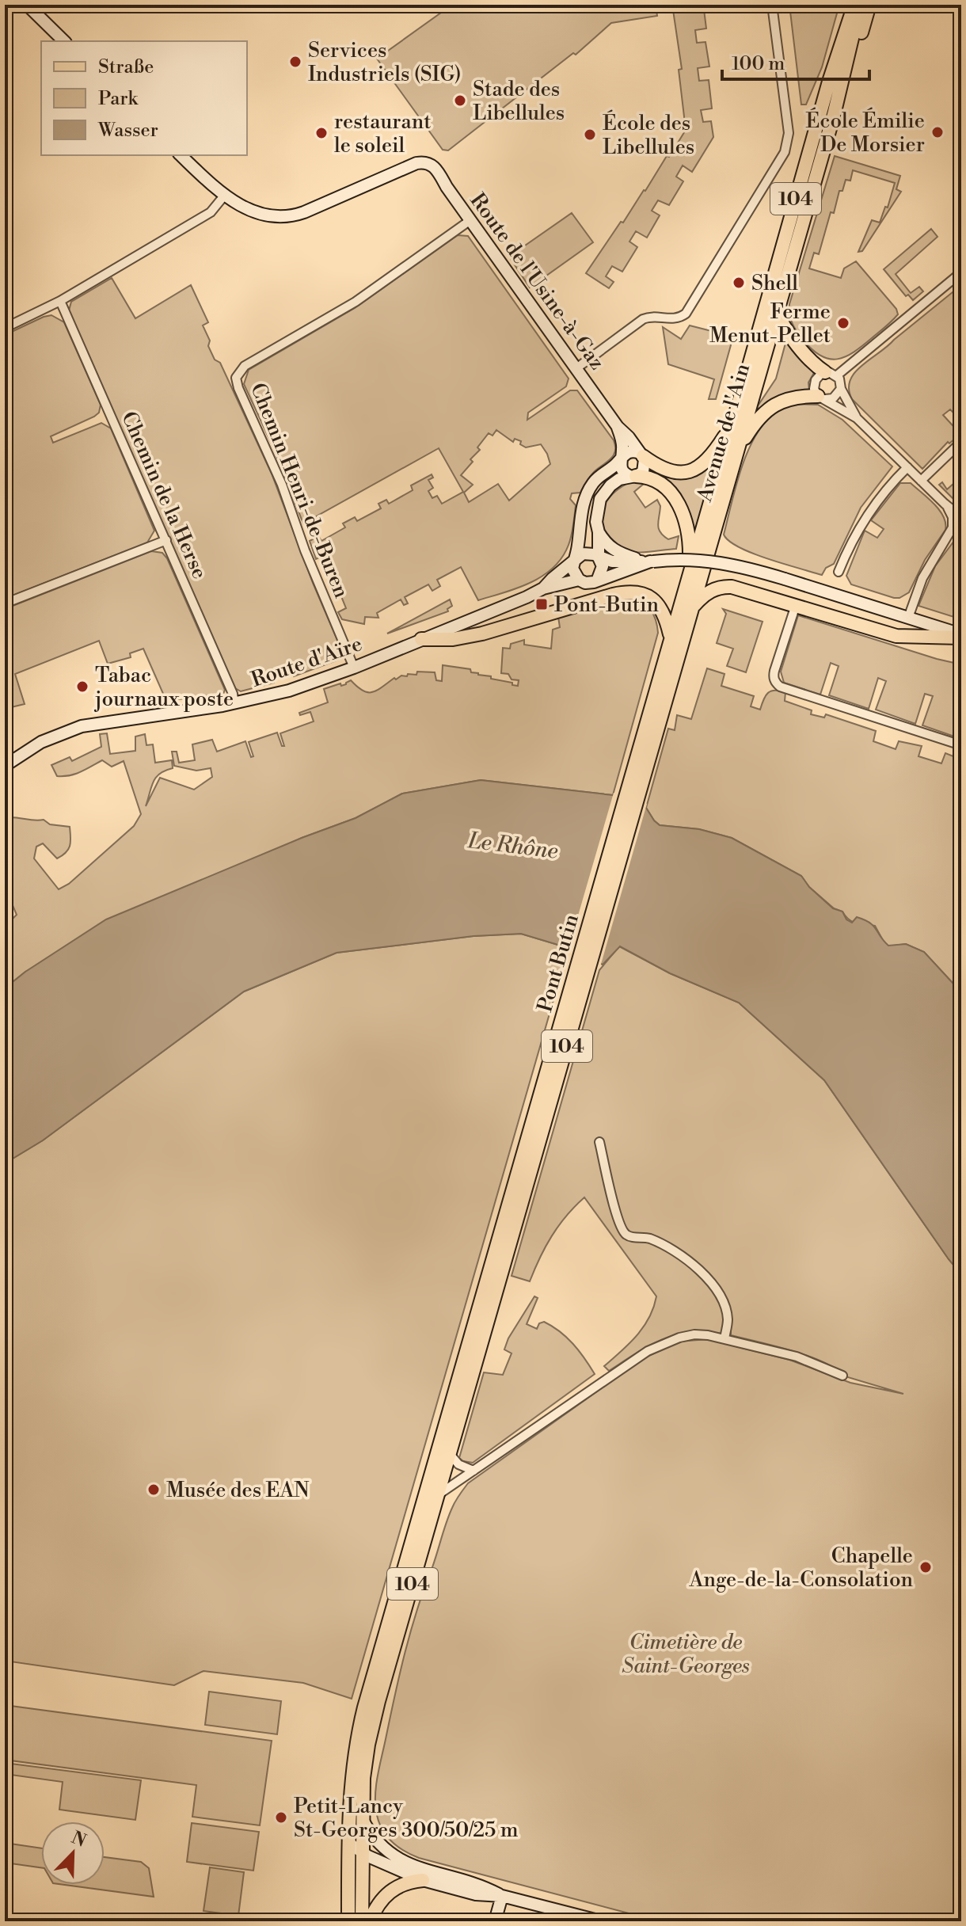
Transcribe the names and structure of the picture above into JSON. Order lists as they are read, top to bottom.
{
  "streets": {
    "main road": ["104", "Avenue de l'Ain", "Pont Butin"],
    "street": [
      "Route de l'Usine-à-Gaz",
      "Chemin Henri-de-Buren",
      "Chemin de la Herse",
      "Route d'Aïre"
    ]
  },
  "crossings": [
    ["104", "Avenue de l'Ain"],
    ["104", "Pont Butin"],
    ["Route de l'Usine-à-Gaz", "Chemin Henri-de-Buren"],
    ["Avenue de l'Ain", "Pont Butin"],
    ["Chemin Henri-de-Buren", "Route d'Aïre"],
    ["Chemin de la Herse", "Route d'Aïre"]
  ],
  "water": ["Le Rhône"],
  "parks": ["Cimetière de Saint-Georges"],
  "places": {
    "other": [
      "Services Industriels (SIG)",
      "Stade des Libellules",
      "École Émilie De Morsier",
      "restaurant le soleil",
      "École des Libellules",
      "Shell",
      "Ferme Menut-Pellet",
      "Tabac journaux poste",
      "Musée des EAN",
      "Chapelle Ange-de-la-Consolation",
      "Petit-Lancy St-Georges 300/50/25 m"
    ],
    "transit": ["Pont-Butin"]
  },
  "legend": ["Straße", "Park", "Wasser"],
  "scale_bar": "100 m",
  "north": "top right"
}
